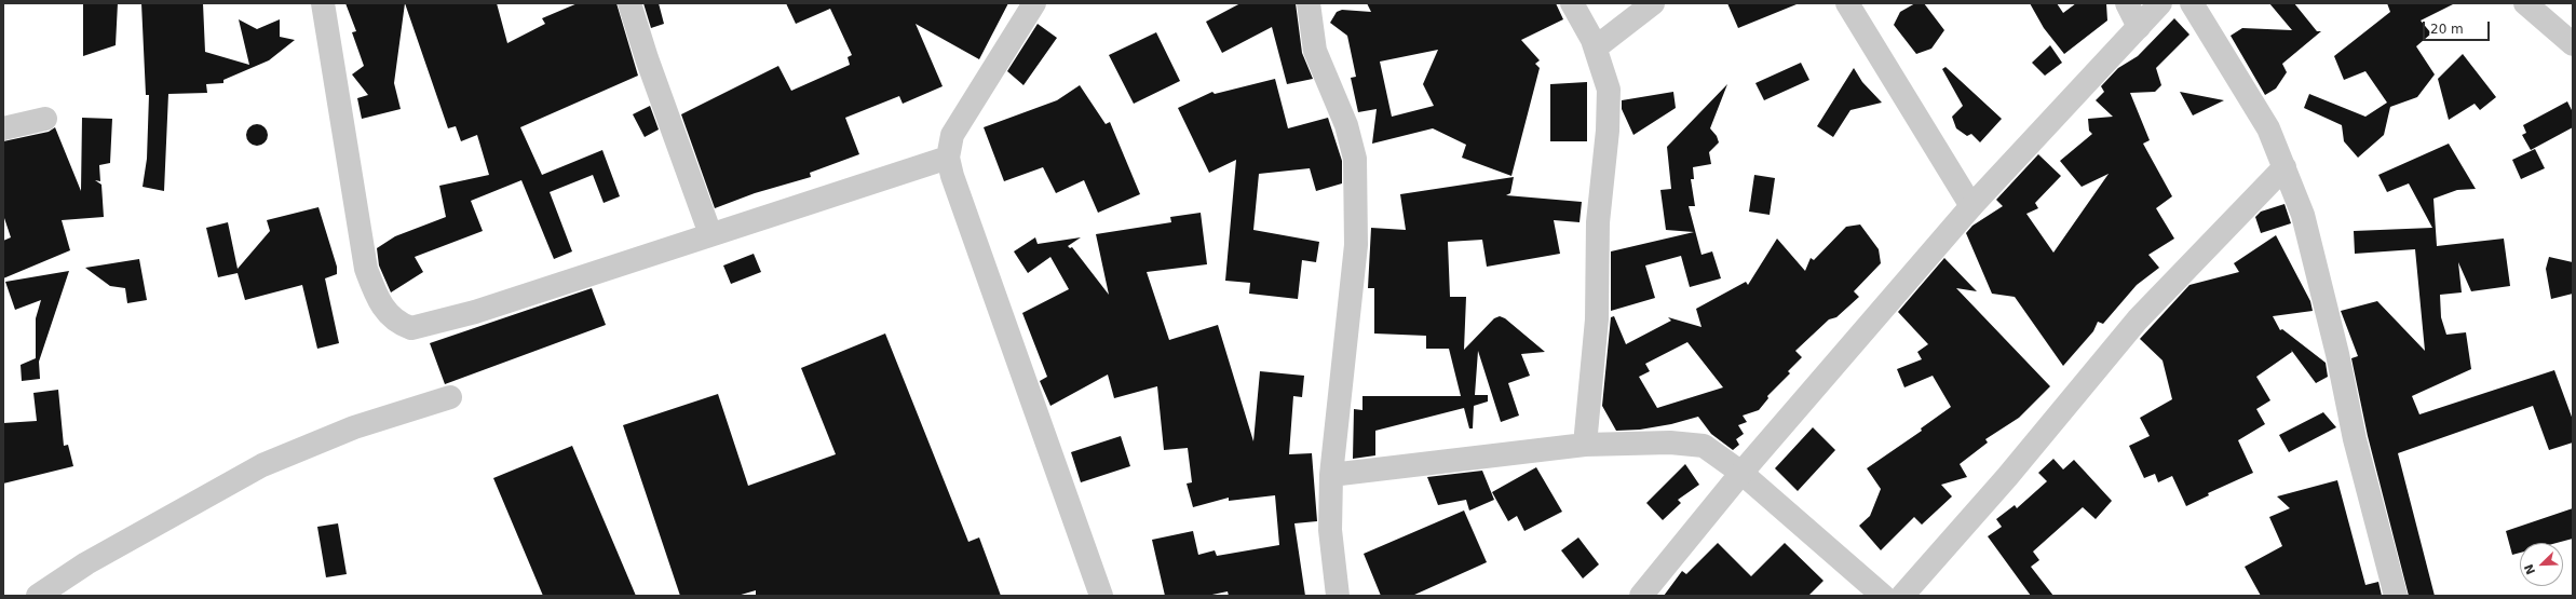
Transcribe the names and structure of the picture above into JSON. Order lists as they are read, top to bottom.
{
  "scale_bar": "20 m",
  "north": "bottom left"
}
